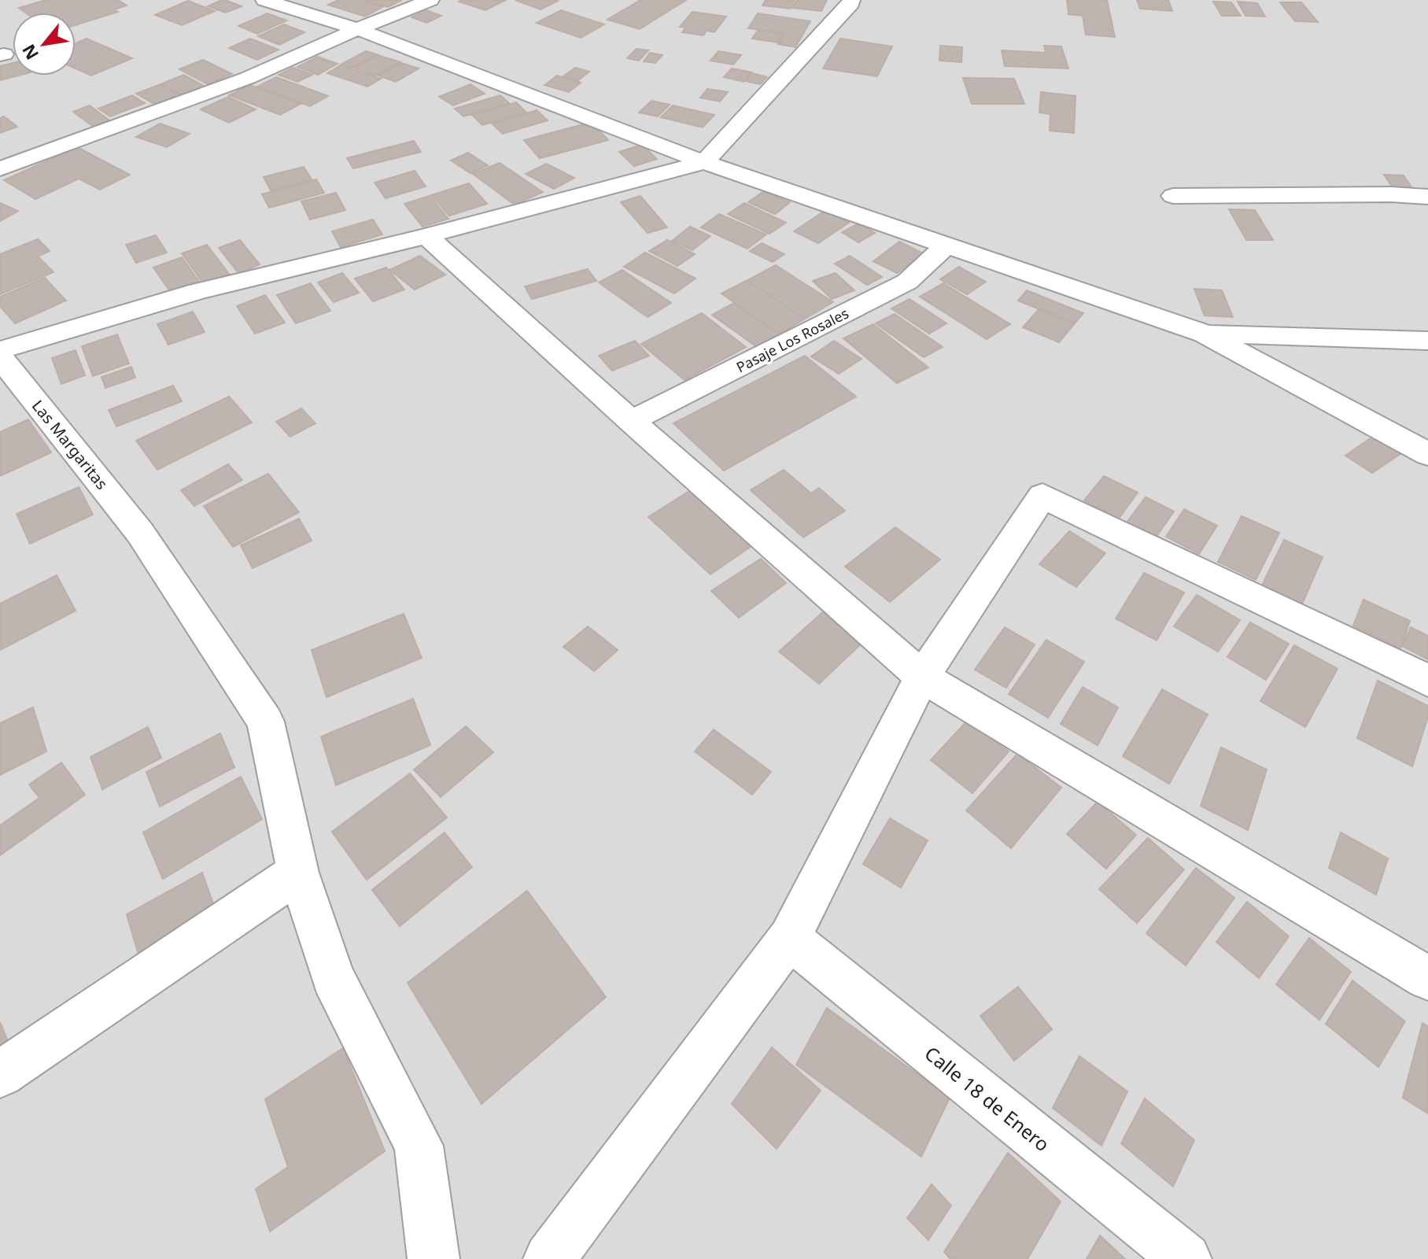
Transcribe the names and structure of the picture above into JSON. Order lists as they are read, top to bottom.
{
  "streets": {
    "street": ["Pasaje Los Rosales", "Las Margaritas", "Calle 18 de Enero"]
  },
  "north": "bottom left"
}
